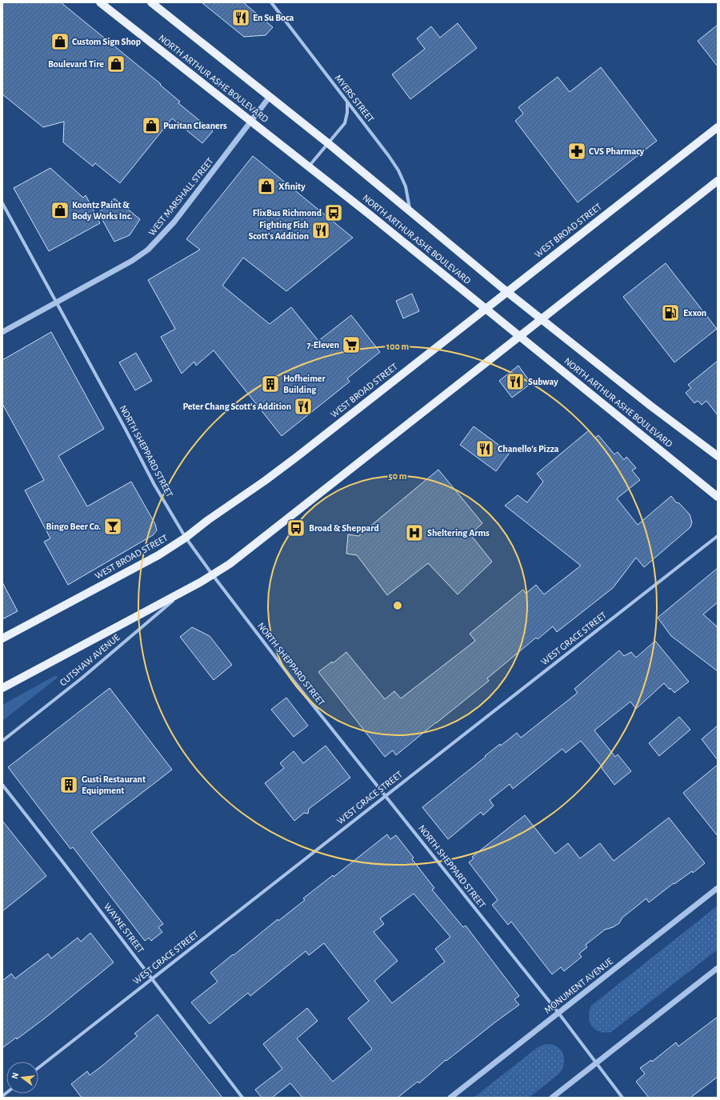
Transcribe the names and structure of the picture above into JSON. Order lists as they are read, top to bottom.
{
  "streets": {
    "main road": ["NORTH ARTHUR ASHE BOULEVARD", "WEST BROAD STREET"],
    "street": [
      "MYERS STREET",
      "WEST MARSHALL STREET",
      "NORTH SHEPPARD STREET",
      "WEST GRACE STREET",
      "CUTSHAW AVENUE",
      "WAYNE STREET",
      "MONUMENT AVENUE"
    ]
  },
  "crossings": [
    ["NORTH ARTHUR ASHE BOULEVARD", "MYERS STREET"],
    ["NORTH ARTHUR ASHE BOULEVARD", "WEST MARSHALL STREET"],
    ["NORTH ARTHUR ASHE BOULEVARD", "WEST BROAD STREET"],
    ["WEST MARSHALL STREET", "NORTH SHEPPARD STREET"],
    ["WEST BROAD STREET", "NORTH SHEPPARD STREET"],
    ["NORTH SHEPPARD STREET", "WEST GRACE STREET"],
    ["NORTH SHEPPARD STREET", "MONUMENT AVENUE"],
    ["WEST GRACE STREET", "WAYNE STREET"]
  ],
  "places": {
    "restaurant": [
      "En Su Boca",
      "Fighting Fish Scott’s Addition",
      "Subway",
      "Peter Chang Scott's Addition",
      "Chanello's Pizza"
    ],
    "shop": [
      "Custom Sign Shop",
      "Boulevard Tire",
      "Puritan Cleaners",
      "Xfinity",
      "Koontz Paint & Body Works Inc."
    ],
    "pharmacy": ["CVS Pharmacy"],
    "bus stop": ["FlixBus Richmond", "Broad & Sheppard"],
    "fuel station": ["Exxon"],
    "supermarket": ["7-Eleven"],
    "building": ["Hofheimer Building", "Gusti Restaurant Equipment"],
    "bar": ["Bingo Beer Co."],
    "hospital": ["Sheltering Arms"]
  },
  "north": "left",
  "rings": ["100 m", "50 m"]
}
